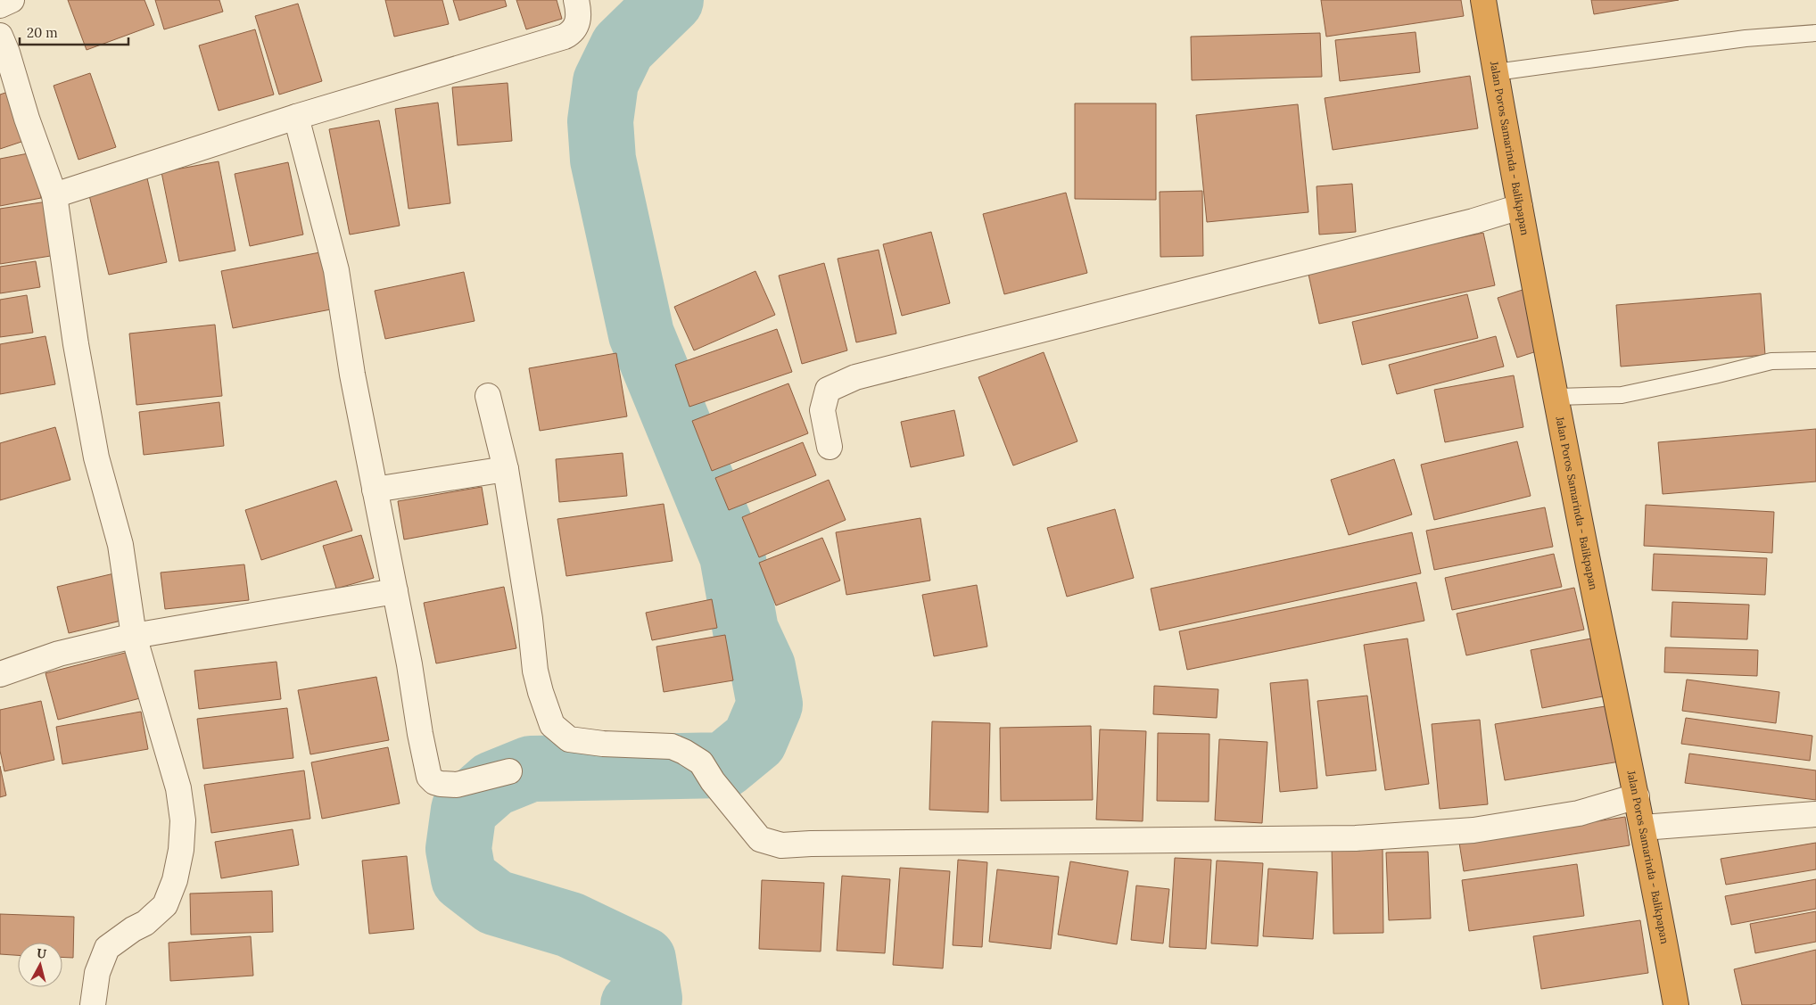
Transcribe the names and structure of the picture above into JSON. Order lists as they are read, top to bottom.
{
  "streets": {
    "highway": ["Jalan Poros Samarinda - Balikpapan"]
  },
  "scale_bar": "20 m",
  "north": "top"
}
